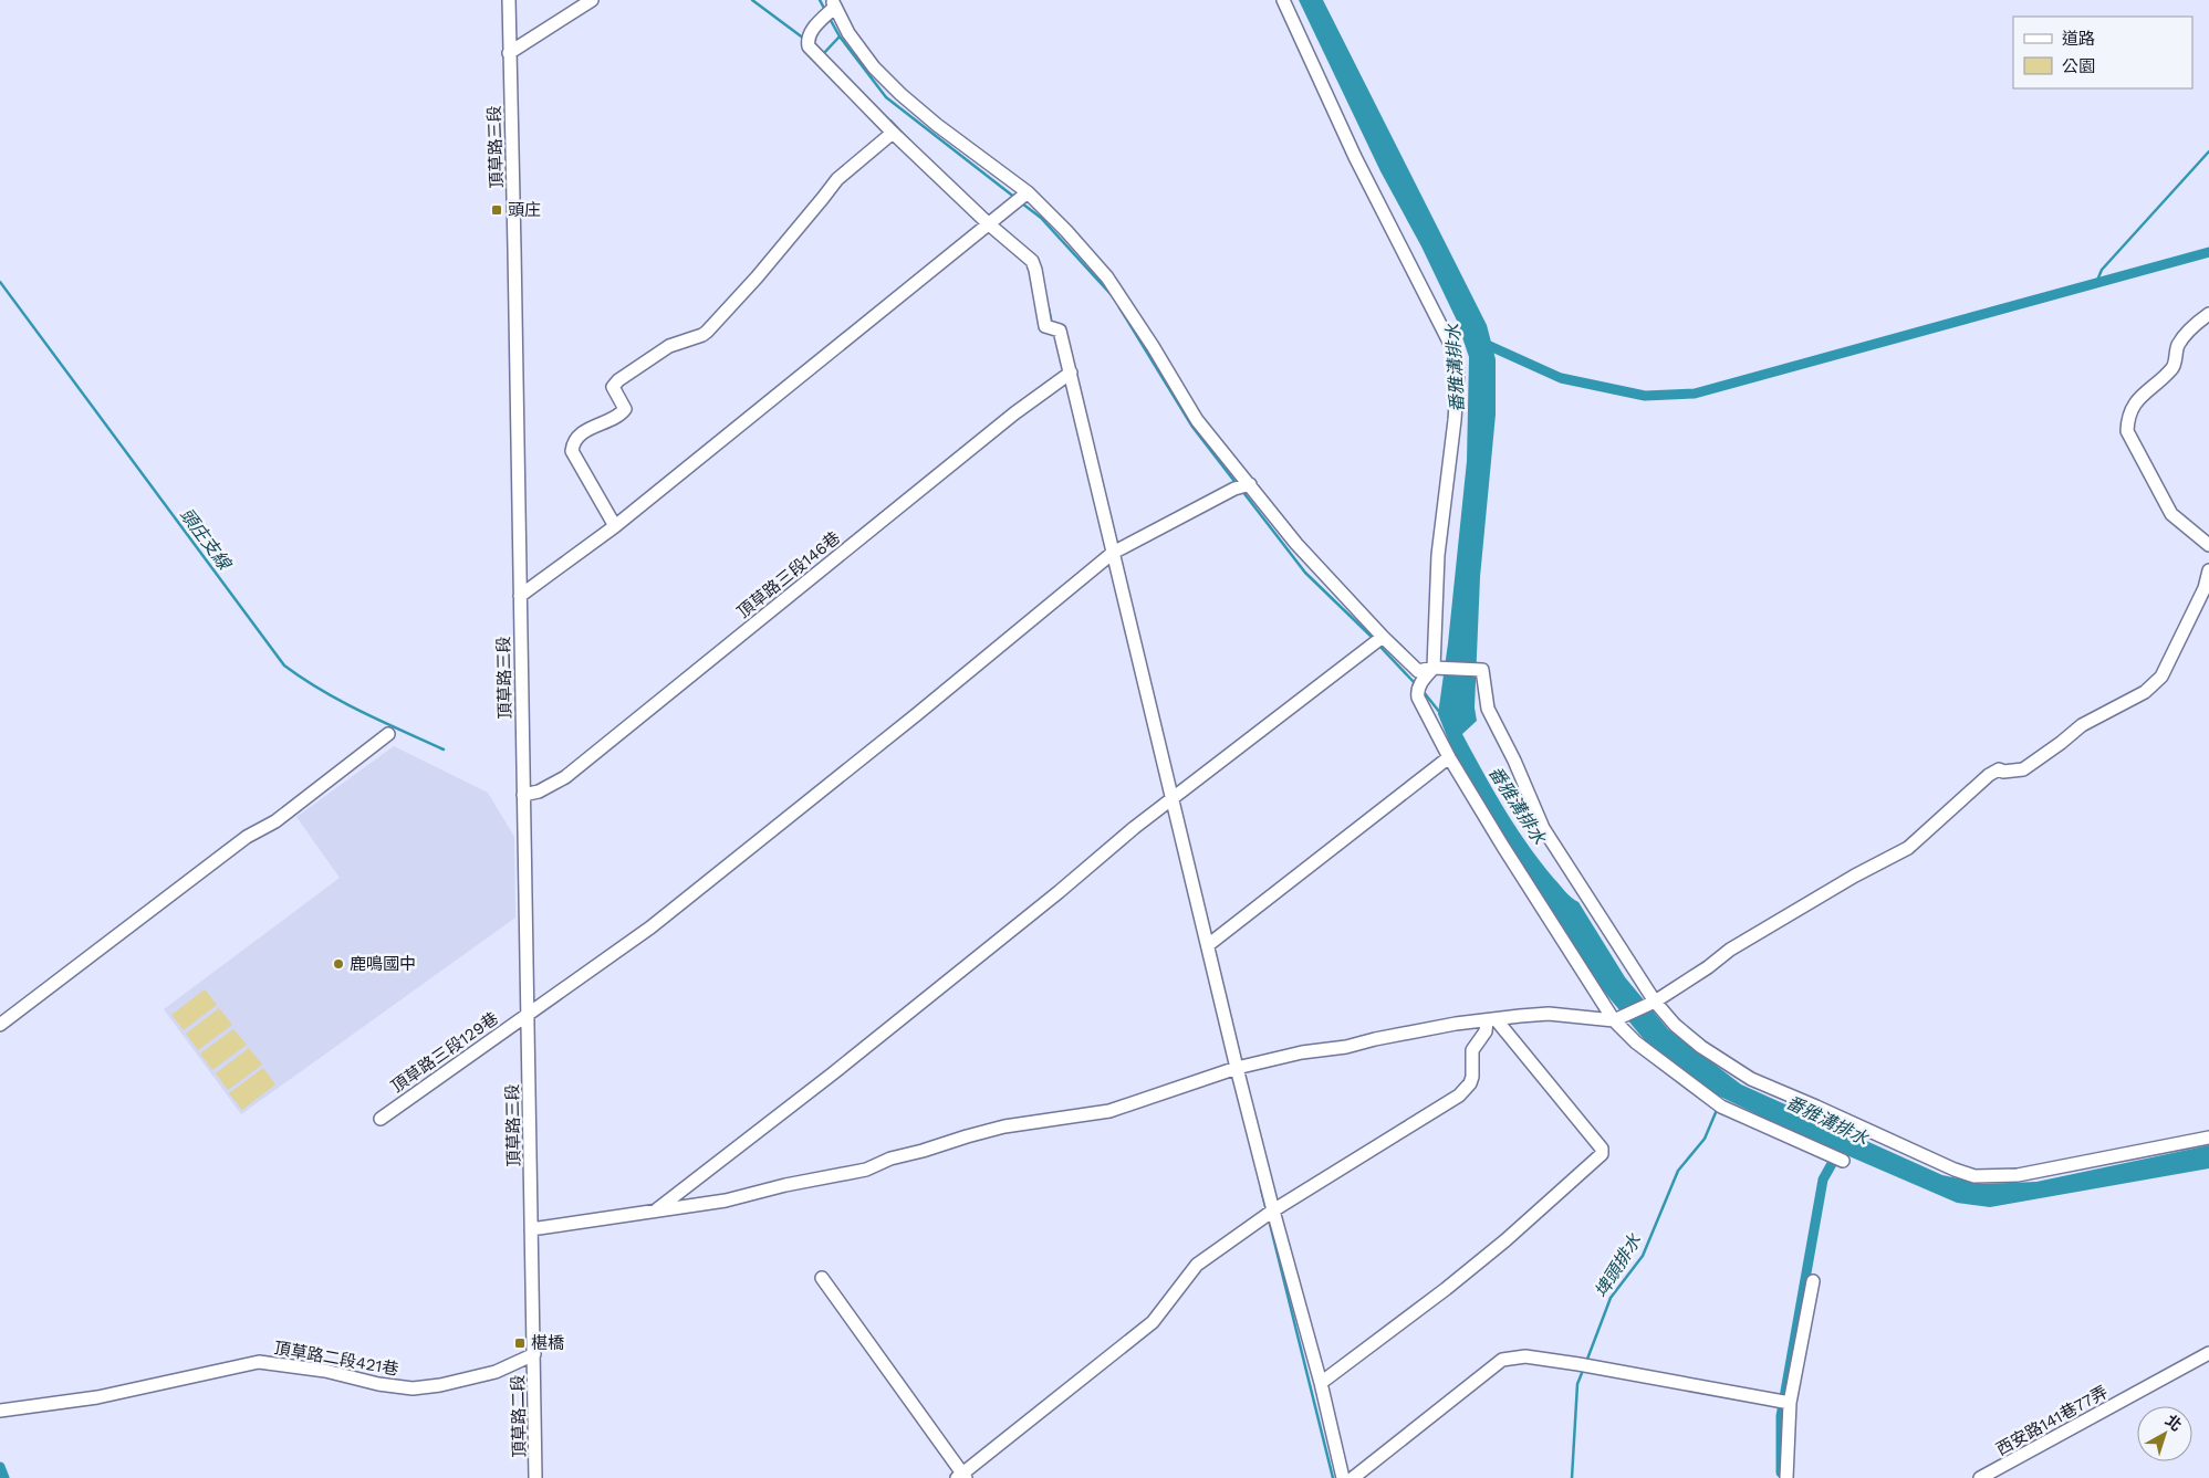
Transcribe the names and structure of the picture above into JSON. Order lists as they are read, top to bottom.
{
  "streets": {
    "street": [
      "頂草路三段",
      "頂草路三段146巷",
      "頂草路三段129巷",
      "頂草路二段421巷",
      "頂草路二段",
      "西安路141巷77弄"
    ]
  },
  "crossings": [
    ["頂草路三段", "頂草路三段146巷"],
    ["頂草路三段", "頂草路三段129巷"],
    ["頂草路三段", "頂草路二段421巷"],
    ["頂草路三段", "頂草路二段"],
    ["頂草路二段421巷", "頂草路二段"]
  ],
  "water": ["番雅溝排水", "頭庄支線", "埤頭排水"],
  "places": {
    "transit": ["頭庄", "椹橋"],
    "other": ["鹿鳴國中"]
  },
  "legend": ["道路", "公園"],
  "north": "top right"
}
